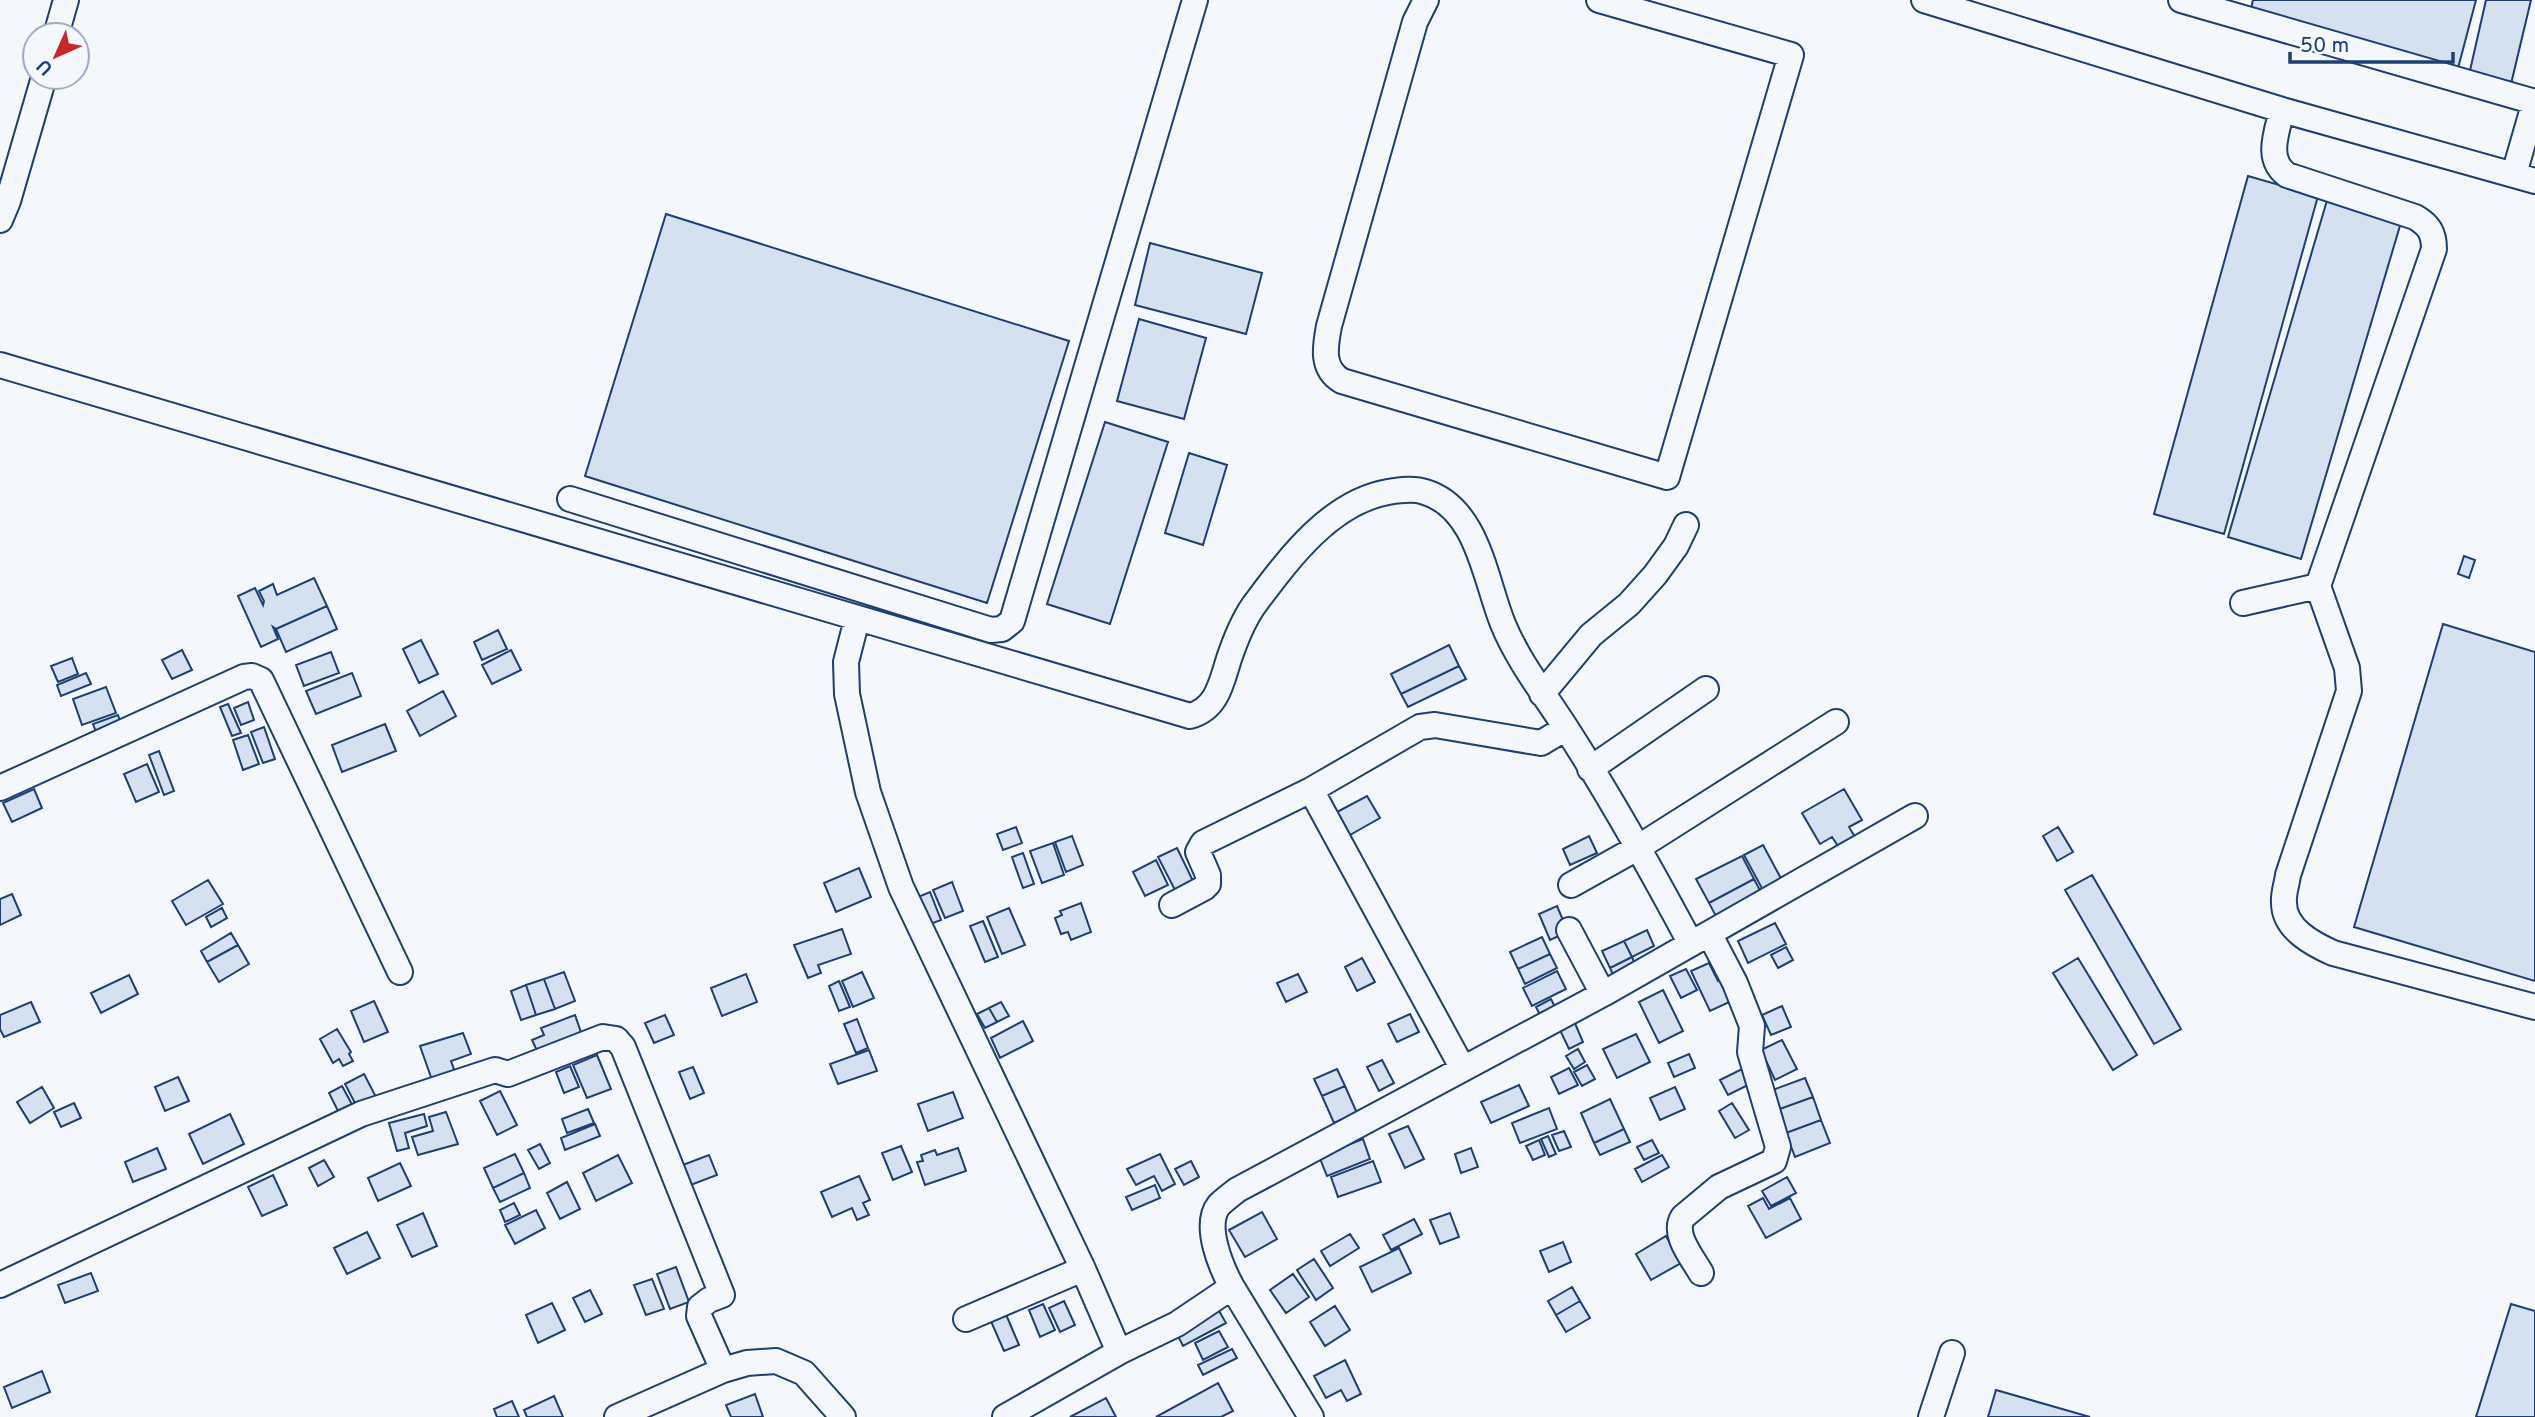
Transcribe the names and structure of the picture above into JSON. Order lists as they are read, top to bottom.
{
  "scale_bar": "50 m",
  "north": "bottom left"
}
